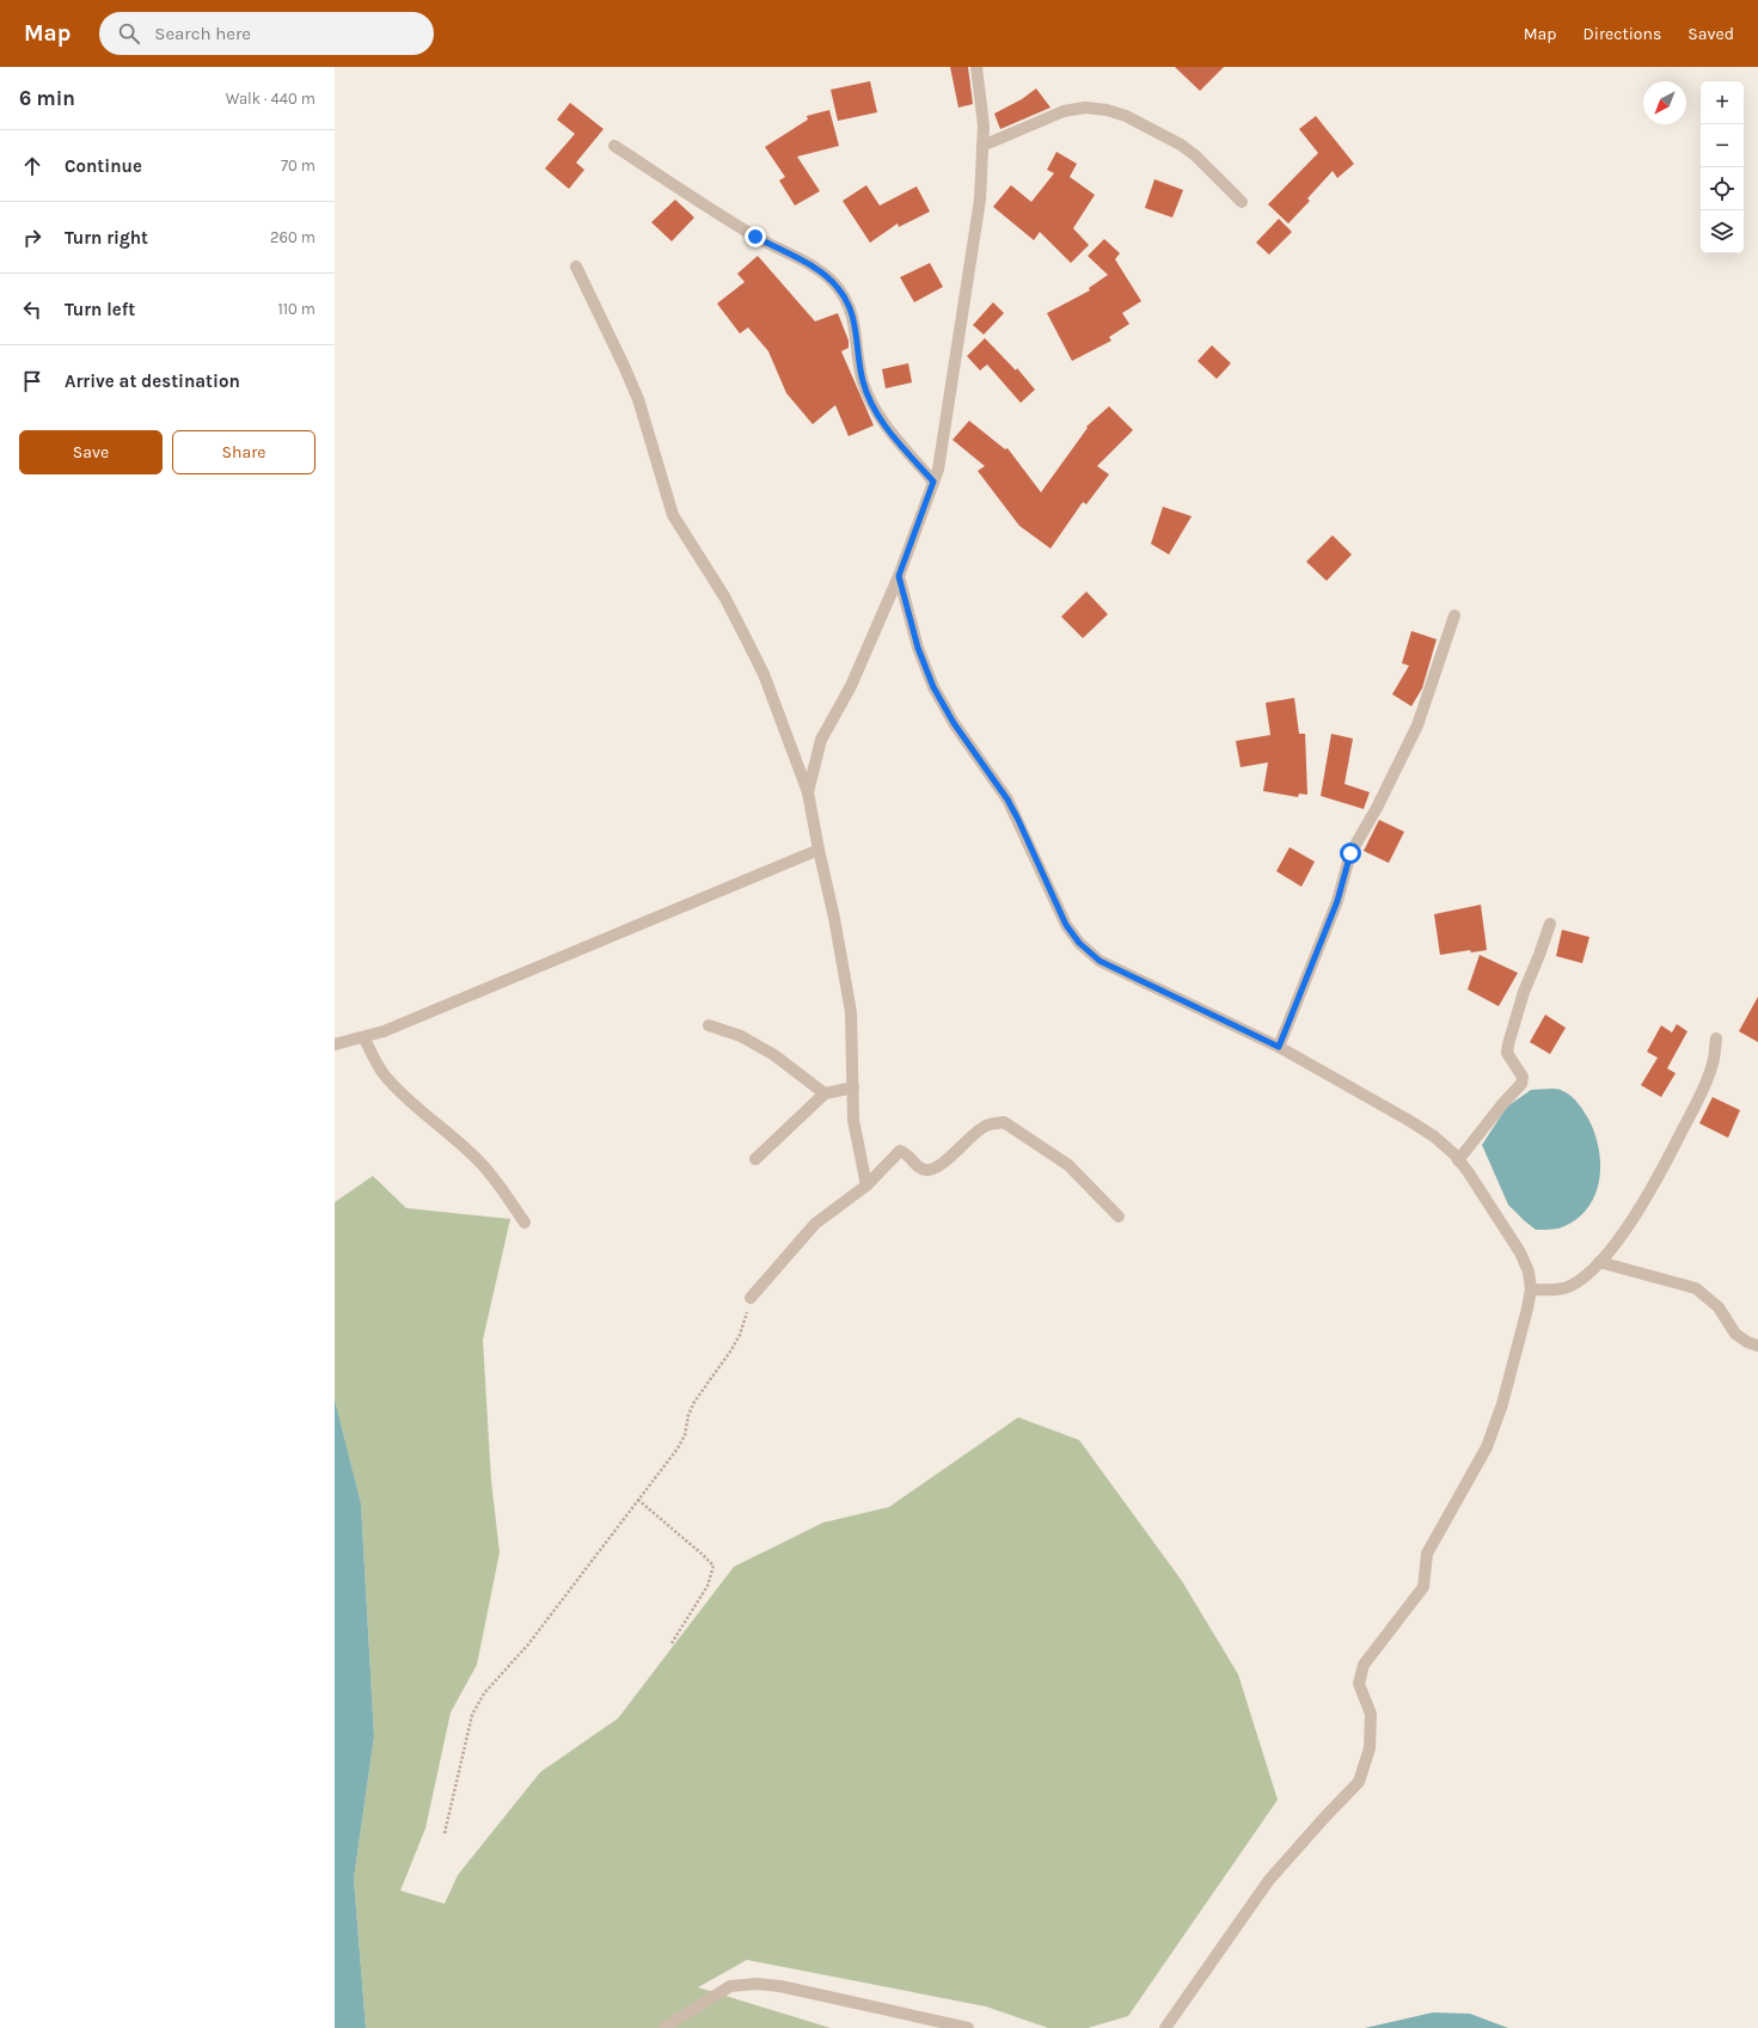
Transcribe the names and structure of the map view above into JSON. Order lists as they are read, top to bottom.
{
  "north": "bottom left",
  "page": {
    "header": "Map",
    "search": "Search here",
    "nav": ["Map", "Directions", "Saved"],
    "heading": ["6 min", "Walk · 440 m"],
    "map_buttons": ["+", "−"],
    "list": [
      ["Continue", "70 m"],
      ["Turn right", "260 m"],
      ["Turn left", "110 m"],
      "Arrive at destination"
    ],
    "buttons": ["Save", "Share"]
  }
}
